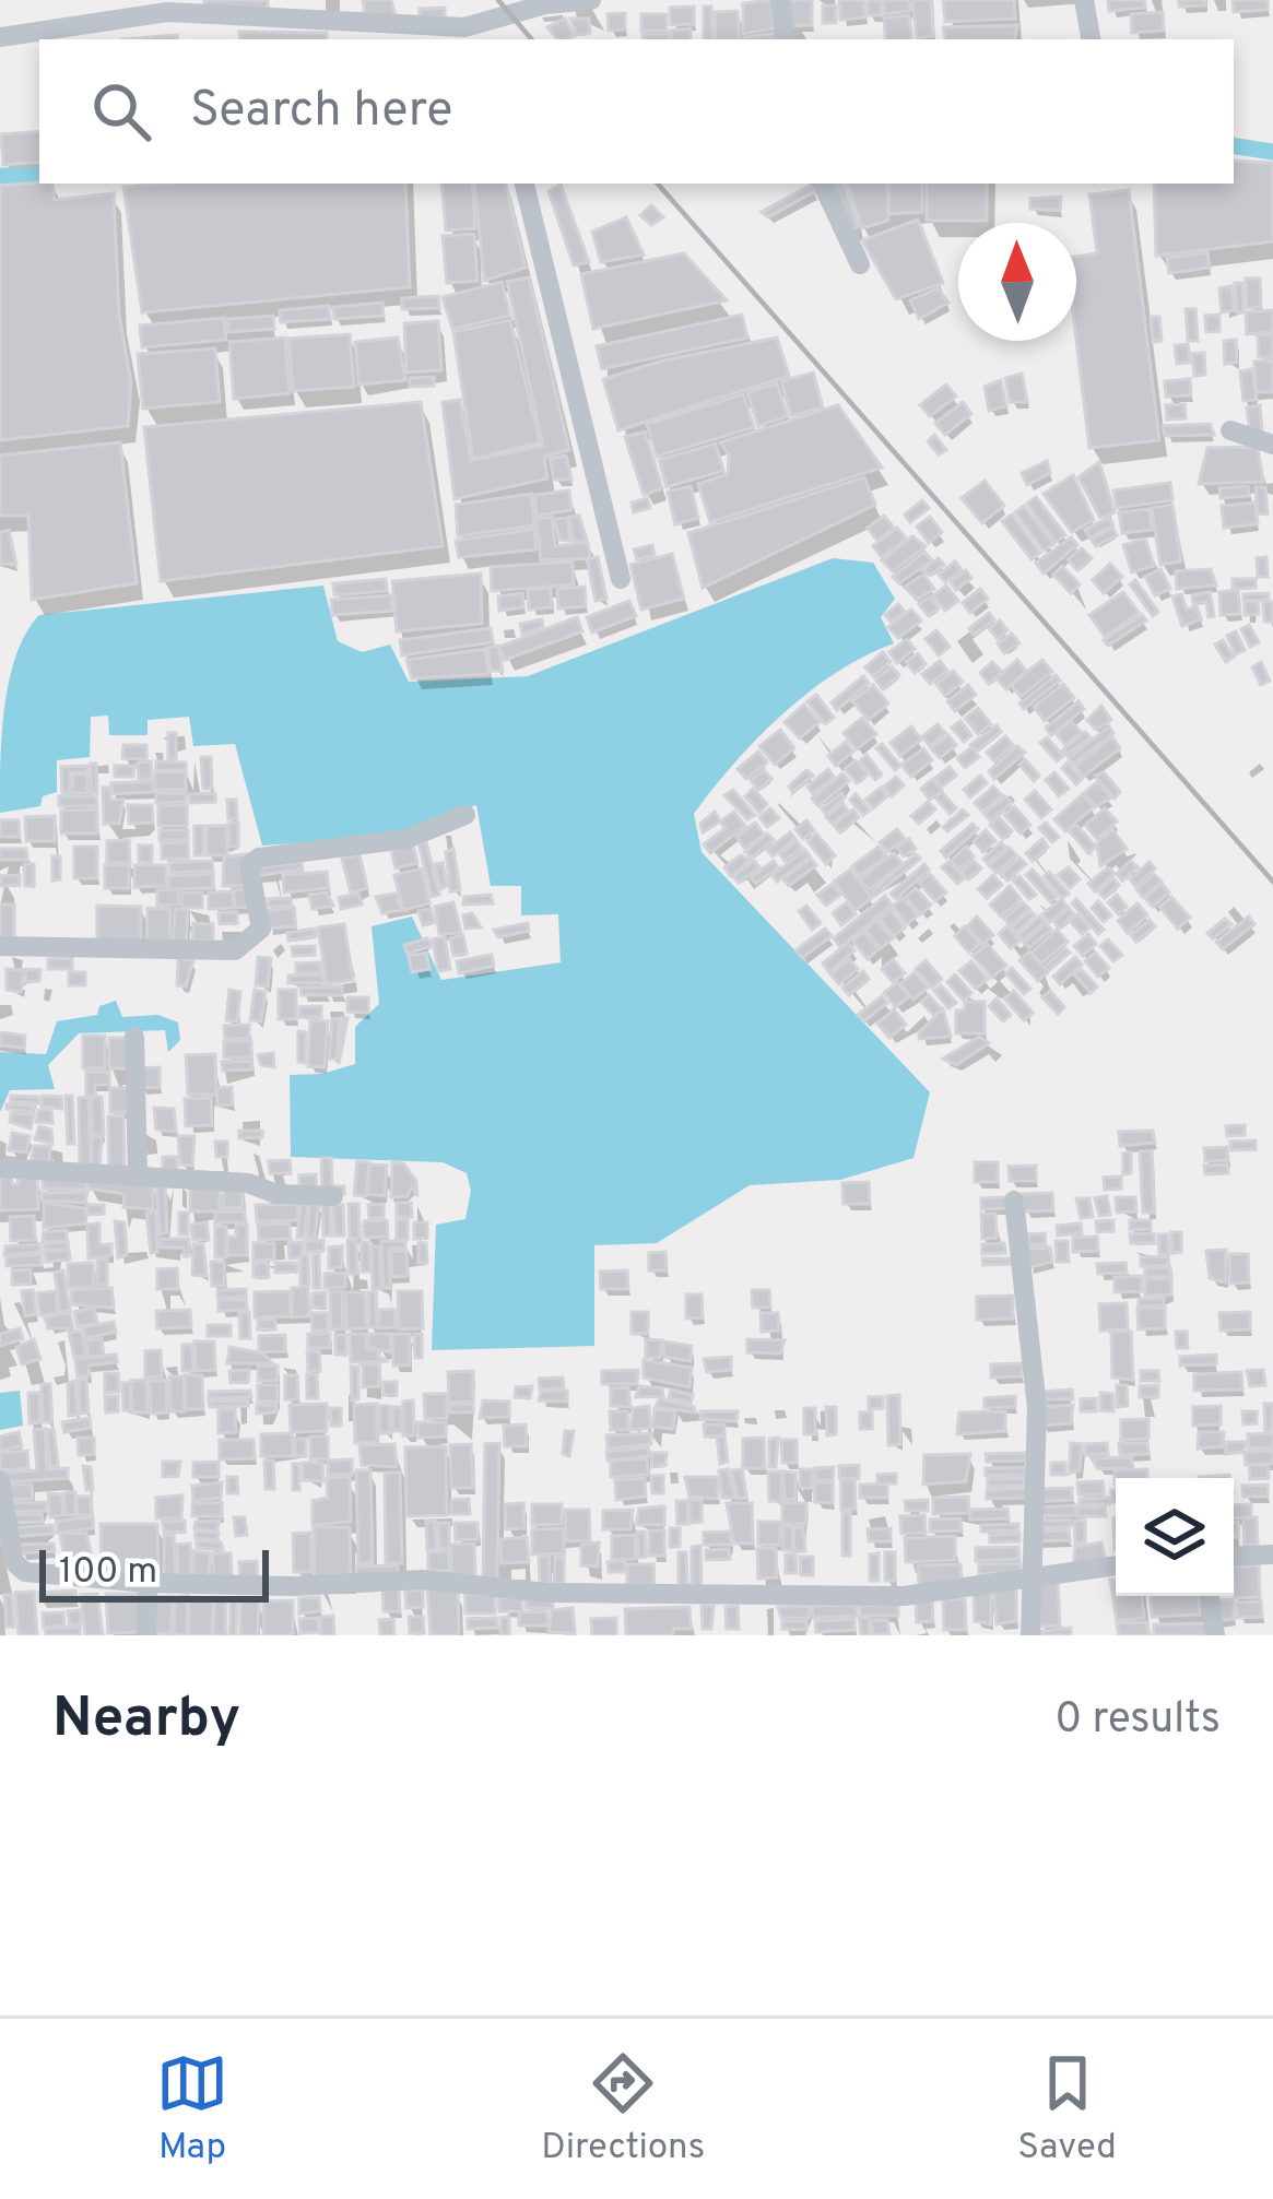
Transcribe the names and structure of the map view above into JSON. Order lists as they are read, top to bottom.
{
  "scale_bar": "100 m",
  "north": "top",
  "page": {
    "search": "Search here",
    "scale": "100 m",
    "heading": ["Nearby", "0 results"],
    "nav": ["Map", "Directions", "Saved"]
  }
}
